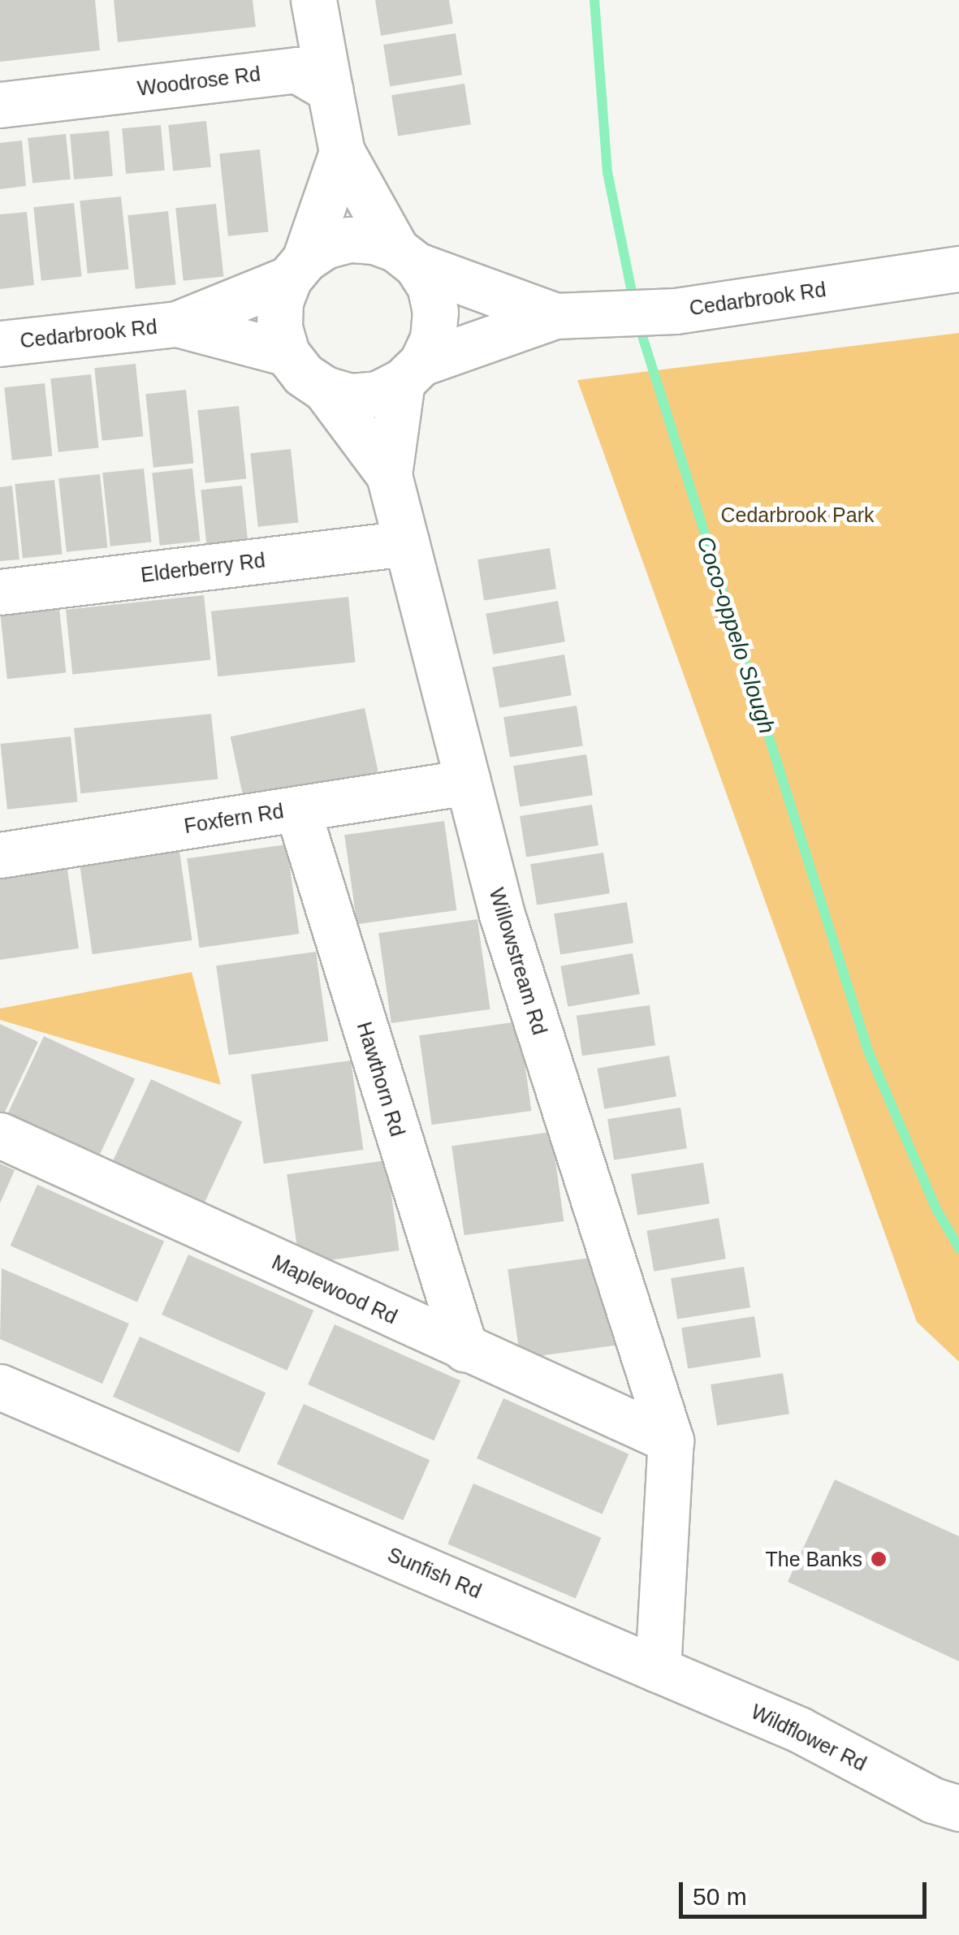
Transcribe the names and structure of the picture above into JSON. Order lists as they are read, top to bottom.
{
  "streets": {
    "street": [
      "Woodrose Rd",
      "Cedarbrook Rd",
      "Elderberry Rd",
      "Foxfern Rd",
      "Willowstream Rd",
      "Hawthorn Rd",
      "Maplewood Rd",
      "Sunfish Rd",
      "Wildflower Rd"
    ]
  },
  "crossings": [
    ["Elderberry Rd", "Willowstream Rd"],
    ["Foxfern Rd", "Willowstream Rd"],
    ["Foxfern Rd", "Hawthorn Rd"],
    ["Willowstream Rd", "Maplewood Rd"],
    ["Hawthorn Rd", "Maplewood Rd"],
    ["Sunfish Rd", "Wildflower Rd"]
  ],
  "water": ["Coco-oppelo Slough"],
  "parks": ["Cedarbrook Park"],
  "places": ["The Banks"],
  "scale_bar": "50 m"
}
